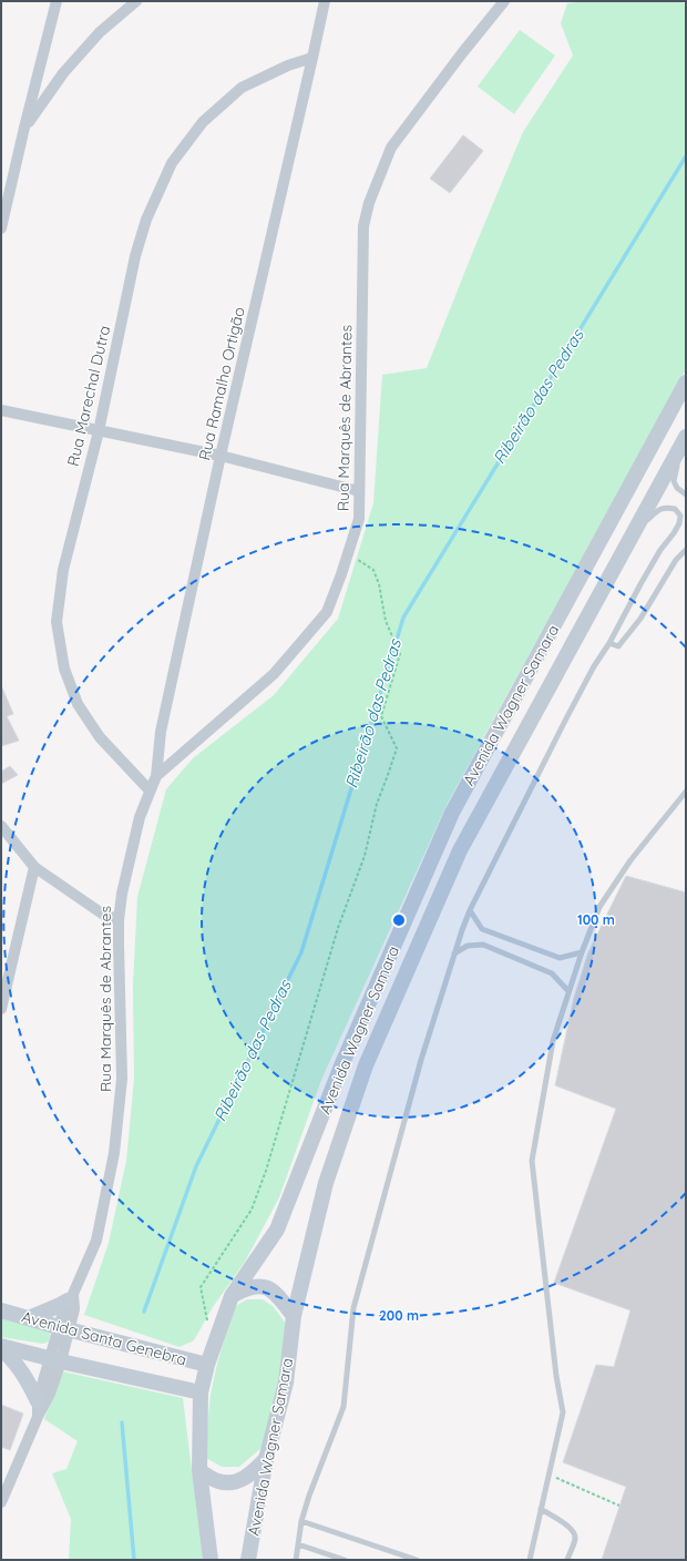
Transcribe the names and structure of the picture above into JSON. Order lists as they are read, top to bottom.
{
  "streets": {
    "main road": ["Avenida Wagner Samara", "Avenida Santa Genebra"],
    "street": ["Rua Ramalho Ortigão", "Rua Marechal Dutra", "Rua Marquês de Abrantes"]
  },
  "crossings": [
    ["Rua Ramalho Ortigão", "Rua Marechal Dutra"],
    ["Rua Ramalho Ortigão", "Rua Marquês de Abrantes"],
    ["Rua Marechal Dutra", "Rua Marquês de Abrantes"],
    ["Rua Marquês de Abrantes", "Avenida Santa Genebra"],
    ["Avenida Wagner Samara", "Avenida Santa Genebra"]
  ],
  "water": ["Ribeirão das Pedras"],
  "rings": ["100 m", "200 m"]
}
